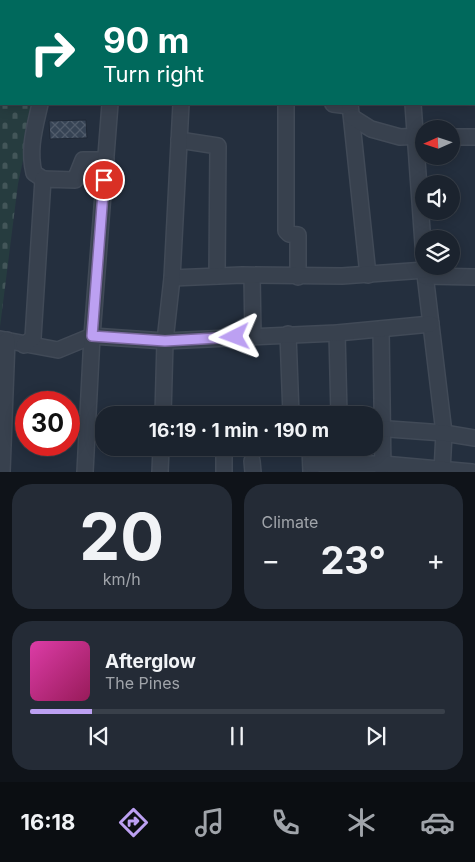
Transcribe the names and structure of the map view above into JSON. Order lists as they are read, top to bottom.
{
  "north": "left",
  "page": {
    "turn": ["90 m", "Turn right"],
    "limit": "30",
    "trip": "16:19 · 1 min · 190 m",
    "tile": [
      ["20", "km/h"],
      "Climate"
    ],
    "heat": ["−", "23°", "+"],
    "song": ["Afterglow", "The Pines"],
    "tabs": "16:18"
  }
}
